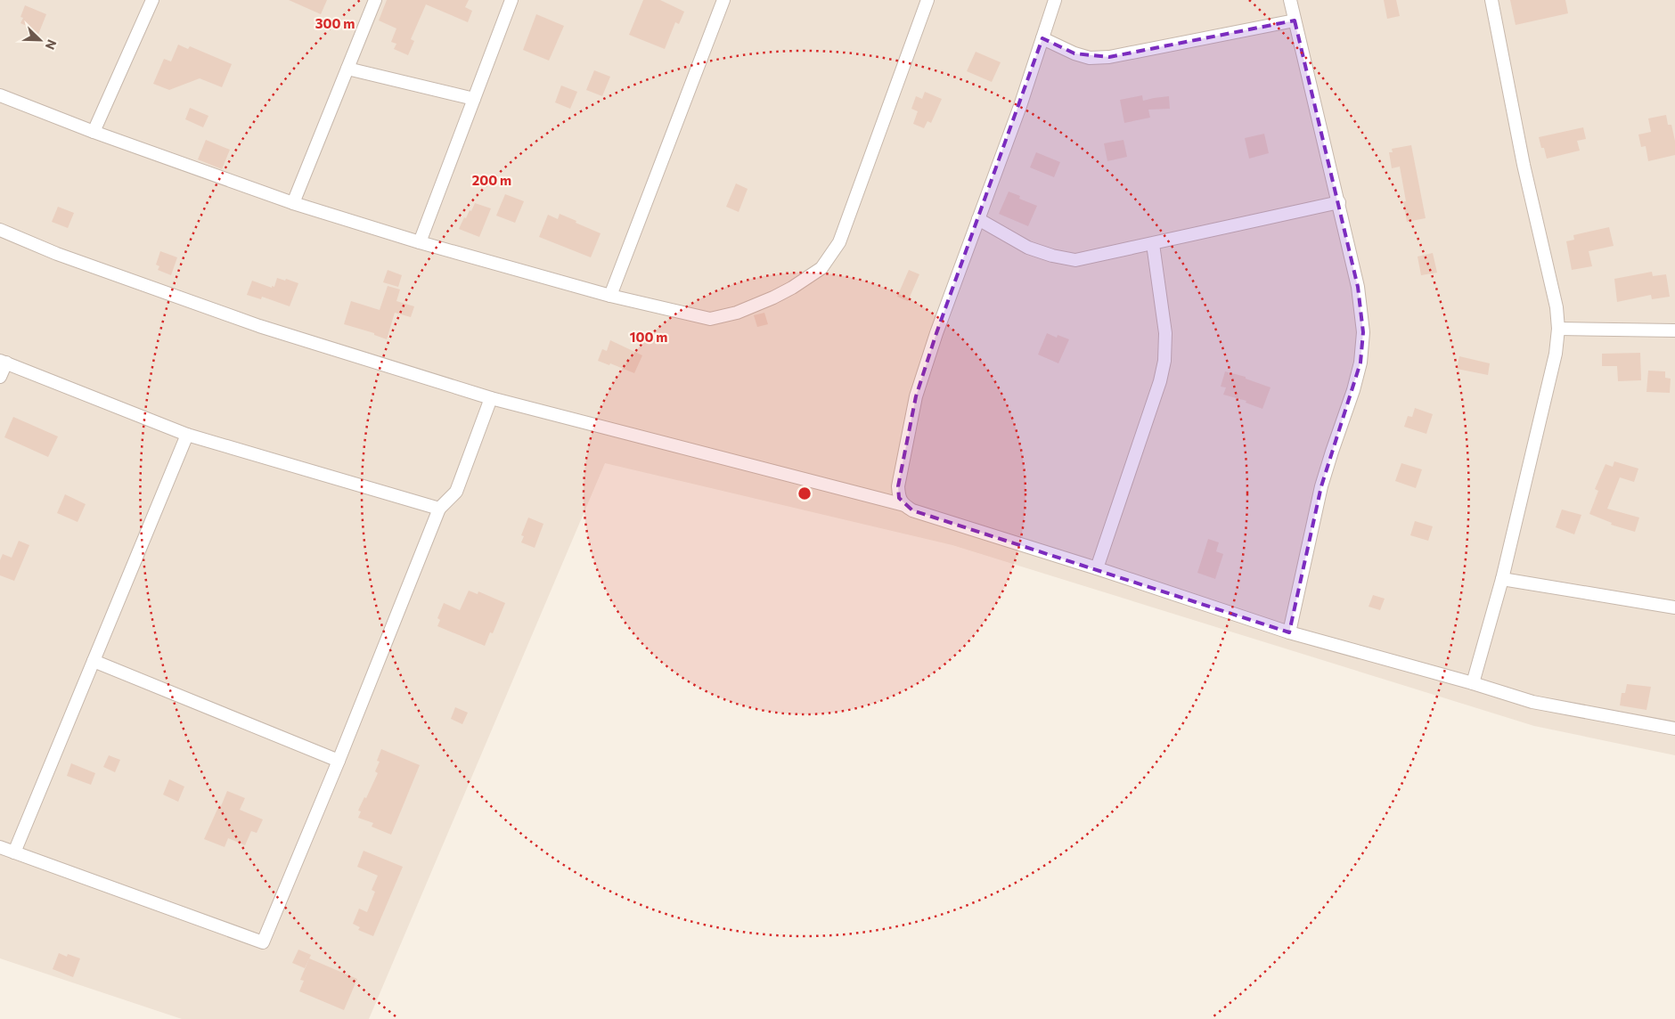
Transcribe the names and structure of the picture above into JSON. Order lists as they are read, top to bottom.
{
  "north": "bottom right",
  "rings": ["300 m", "200 m", "100 m"]
}
